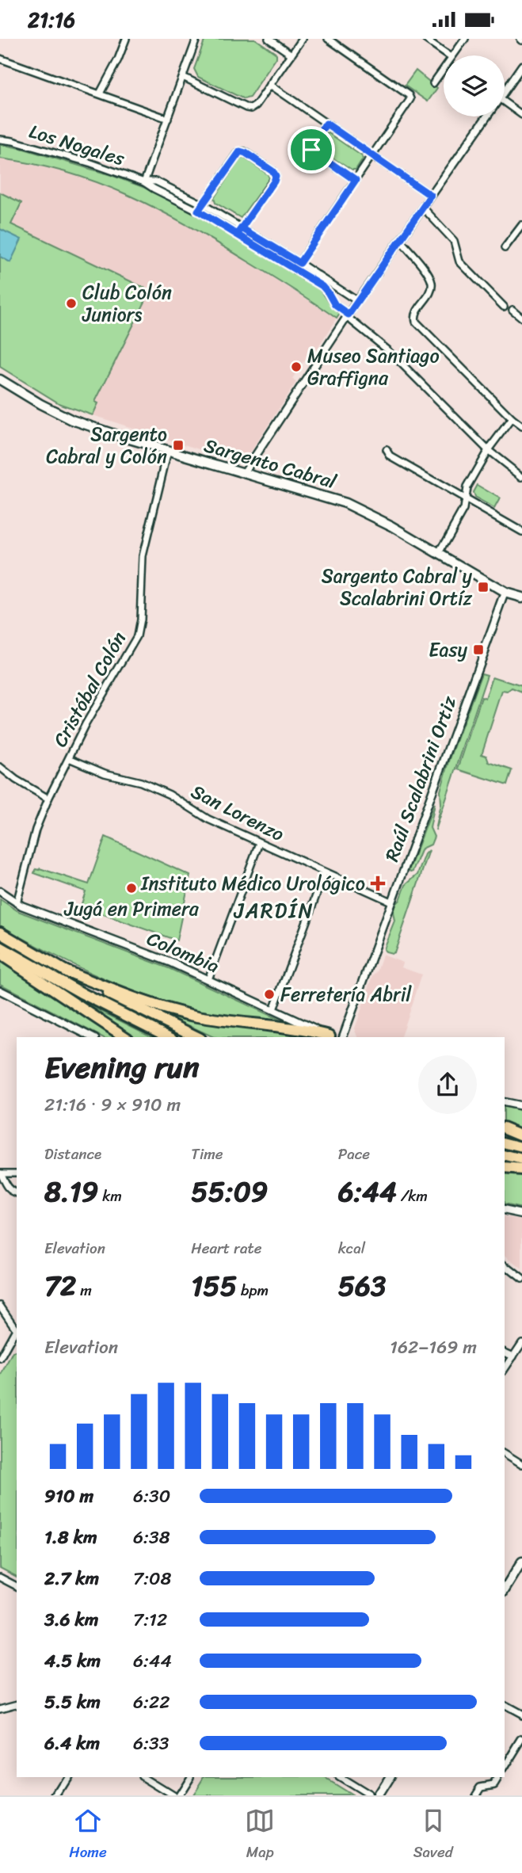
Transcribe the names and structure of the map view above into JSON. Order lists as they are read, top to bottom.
{
  "streets": {
    "main road": ["Sargento Cabral"],
    "street": [
      "Los Nogales",
      "Cristóbal Colón",
      "Raúl Scalabrini Ortiz",
      "San Lorenzo",
      "Colombia"
    ]
  },
  "crossings": [
    ["Sargento Cabral", "Cristóbal Colón"],
    ["Sargento Cabral", "Raúl Scalabrini Ortiz"],
    ["Cristóbal Colón", "San Lorenzo"],
    ["Cristóbal Colón", "Colombia"],
    ["Raúl Scalabrini Ortiz", "San Lorenzo"]
  ],
  "districts": ["JARDÍN"],
  "places": {
    "other": [
      "Club Colón Juniors",
      "Museo Santiago Graffigna",
      "Jugá en Primera",
      "Ferretería Abril"
    ],
    "transit": ["Sargento Cabral y Colón", "Sargento Cabral y Scalabrini Ortíz", "Easy"],
    "health": ["Instituto Médico Urológico"]
  },
  "page": {
    "status": "21:16",
    "heading": ["Evening run", "21:16 · 9 × 910 m"],
    "stats": [
      ["Distance", "8.19 km"],
      ["Time", "55:09"],
      ["Pace", "6:44 /km"],
      ["Elevation", "72 m"],
      ["Heart rate", "155 bpm"],
      ["kcal", "563"]
    ],
    "chart": ["Elevation", "162–169 m"],
    "list": [
      {
        "name": "910 m",
        "note": "6:30"
      },
      {
        "name": "1.8 km",
        "note": "6:38"
      },
      {
        "name": "2.7 km",
        "note": "7:08"
      },
      {
        "name": "3.6 km",
        "note": "7:12"
      },
      {
        "name": "4.5 km",
        "note": "6:44"
      },
      {
        "name": "5.5 km",
        "note": "6:22"
      },
      {
        "name": "6.4 km",
        "note": "6:33"
      }
    ],
    "tabs": ["Home", "Map", "Saved"]
  }
}
